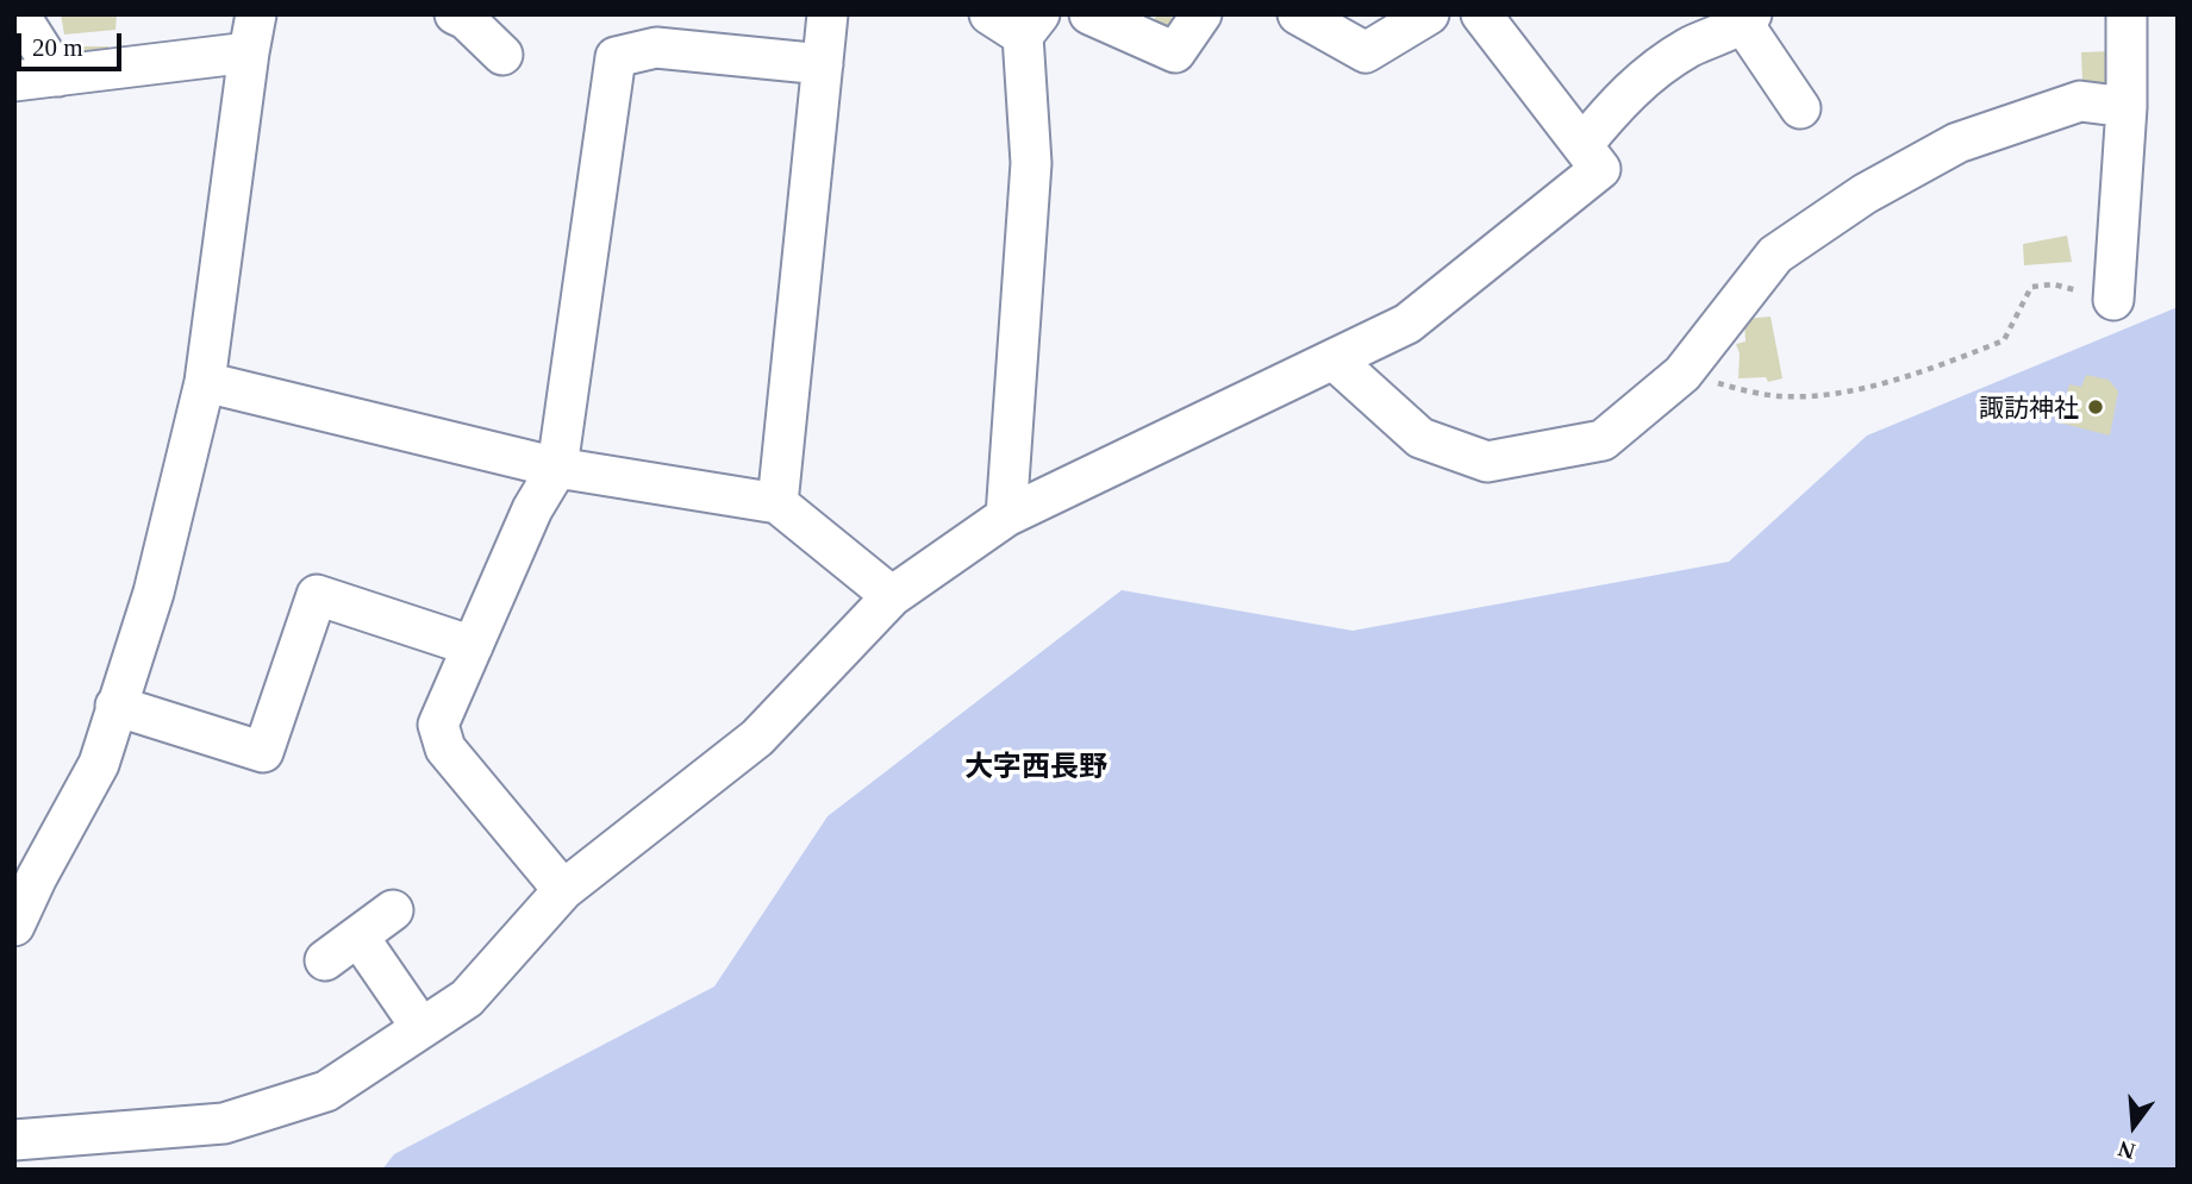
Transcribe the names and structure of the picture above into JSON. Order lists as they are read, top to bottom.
{
  "districts": ["大字西長野"],
  "places": ["諏訪神社"],
  "scale_bar": "20 m",
  "north": "bottom"
}
